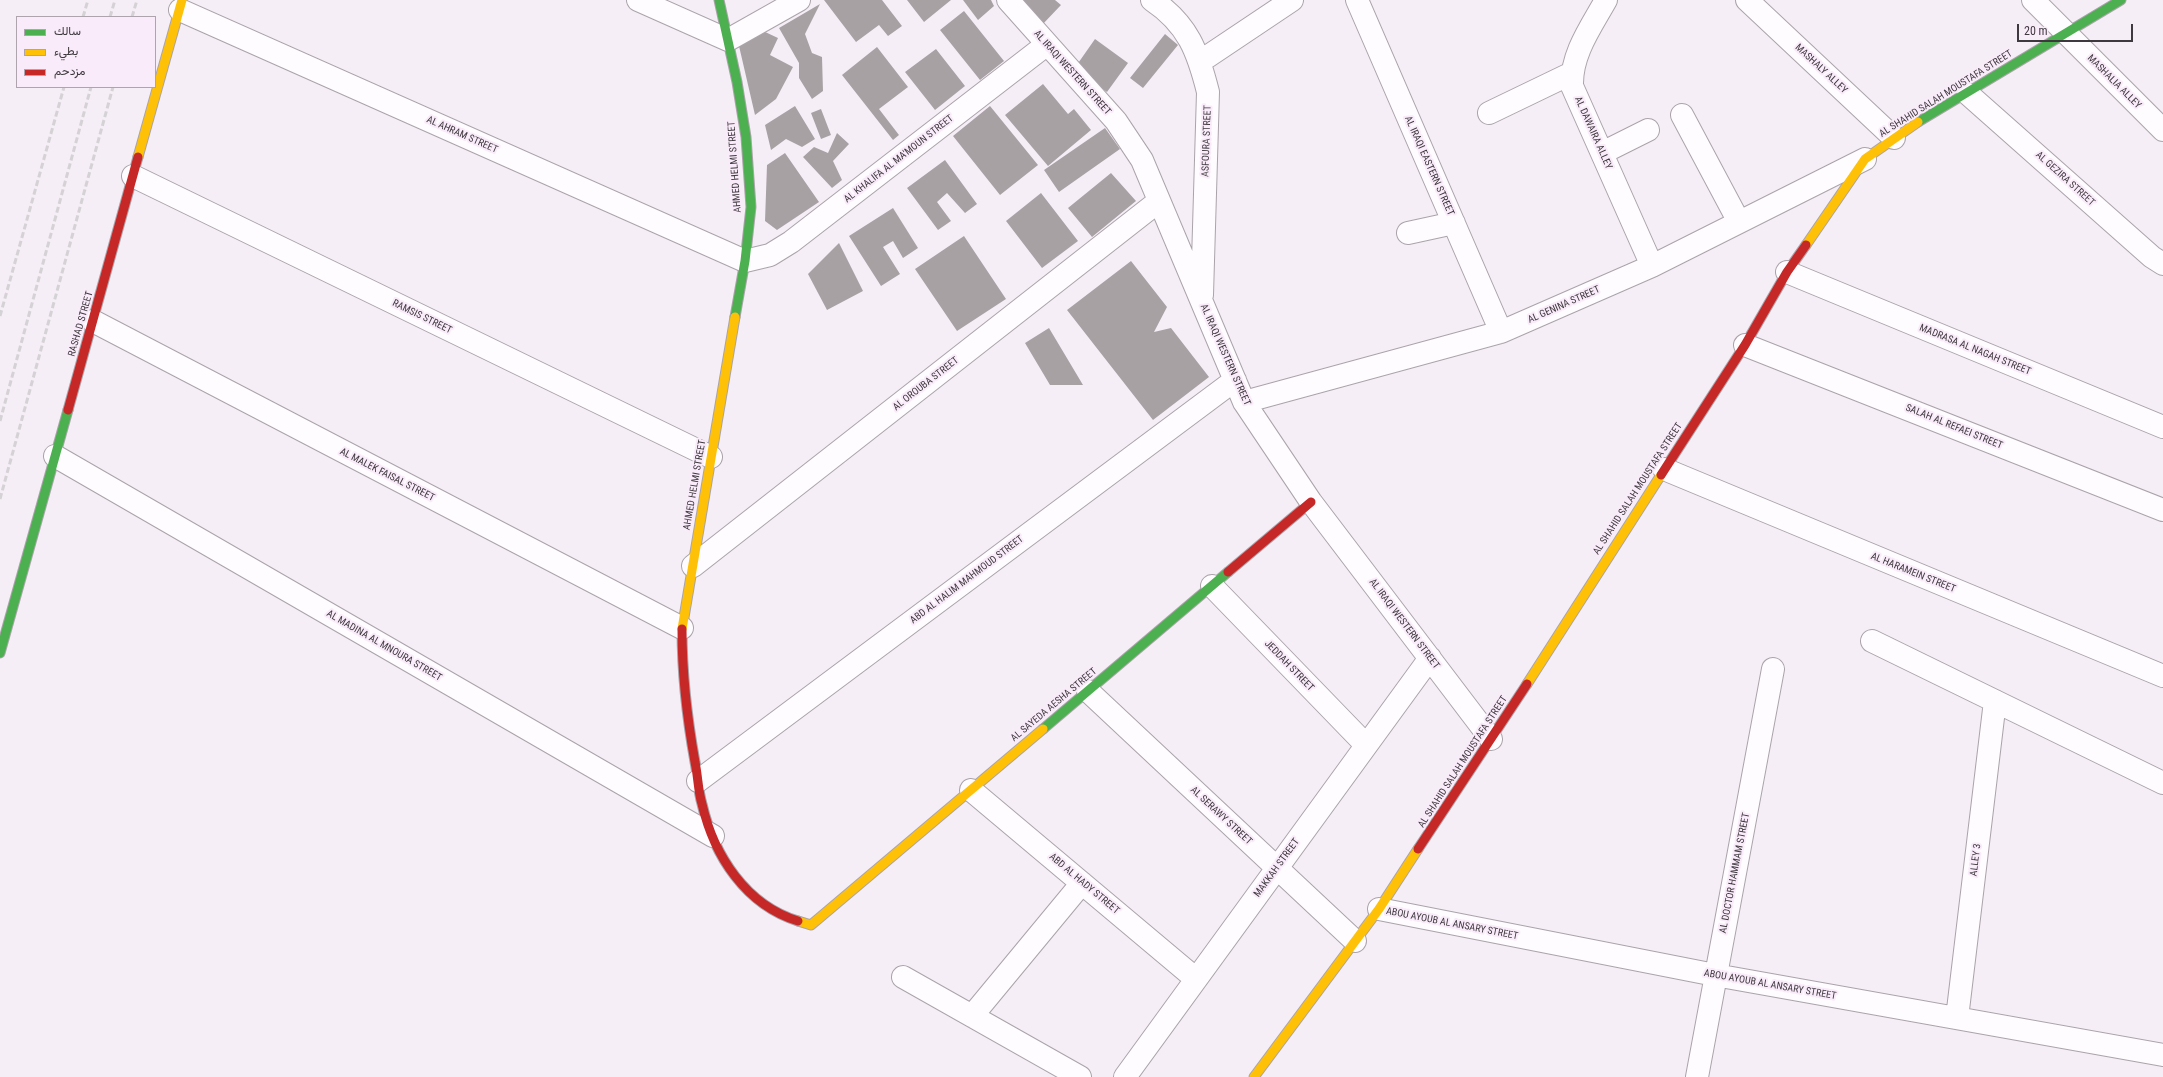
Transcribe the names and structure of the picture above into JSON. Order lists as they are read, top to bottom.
{
  "streets": {
    "street": [
      "MASHALY ALLEY",
      "AL IRAQI WESTERN STREET",
      "MASHALIA ALLEY",
      "AL SHAHID SALAH MOUSTAFA STREET",
      "AL DAWAIRA ALLEY",
      "AL AHRAM STREET",
      "ASFOURA STREET",
      "AL KHALIFA AL MA'MOUN STREET",
      "AL IRAQI EASTERN STREET",
      "AHMED HELMI STREET",
      "AL GEZIRA STREET",
      "AL GENINA STREET",
      "RAMSIS STREET",
      "RASHAD STREET",
      "MADRASA AL NAGAH STREET",
      "AL OROUBA STREET",
      "SALAH AL REFAEI STREET",
      "AL MALEK FAISAL STREET",
      "AL HARAMEIN STREET",
      "ABD AL HALIM MAHMOUD STREET",
      "AL MADINA AL MNOURA STREET",
      "JEDDAH STREET",
      "AL SAYEDA AESHA STREET",
      "AL SERAWY STREET",
      "ALLEY 3",
      "MAKKAH STREET",
      "AL DOCTOR HAMMAM STREET",
      "ABD AL HADY STREET",
      "ABOU AYOUB AL ANSARY STREET"
    ]
  },
  "crossings": [
    ["MASHALY ALLEY", "AL SHAHID SALAH MOUSTAFA STREET"],
    ["AL IRAQI WESTERN STREET", "AL SHAHID SALAH MOUSTAFA STREET"],
    ["AL IRAQI WESTERN STREET", "ASFOURA STREET"],
    ["AL IRAQI WESTERN STREET", "AL KHALIFA AL MA'MOUN STREET"],
    ["AL IRAQI WESTERN STREET", "AL GENINA STREET"],
    ["AL IRAQI WESTERN STREET", "AL OROUBA STREET"],
    ["AL IRAQI WESTERN STREET", "ABD AL HALIM MAHMOUD STREET"],
    ["AL IRAQI WESTERN STREET", "AL SAYEDA AESHA STREET"],
    ["AL IRAQI WESTERN STREET", "MAKKAH STREET"],
    ["MASHALIA ALLEY", "AL SHAHID SALAH MOUSTAFA STREET"],
    ["AL SHAHID SALAH MOUSTAFA STREET", "AL GEZIRA STREET"],
    ["AL SHAHID SALAH MOUSTAFA STREET", "AL GENINA STREET"],
    ["AL SHAHID SALAH MOUSTAFA STREET", "MADRASA AL NAGAH STREET"],
    ["AL SHAHID SALAH MOUSTAFA STREET", "SALAH AL REFAEI STREET"],
    ["AL SHAHID SALAH MOUSTAFA STREET", "AL HARAMEIN STREET"],
    ["AL SHAHID SALAH MOUSTAFA STREET", "AL SERAWY STREET"],
    ["AL SHAHID SALAH MOUSTAFA STREET", "ABOU AYOUB AL ANSARY STREET"],
    ["AL DAWAIRA ALLEY", "AL GENINA STREET"],
    ["AL AHRAM STREET", "AL KHALIFA AL MA'MOUN STREET"],
    ["AL AHRAM STREET", "AHMED HELMI STREET"],
    ["AL AHRAM STREET", "RASHAD STREET"],
    ["AL KHALIFA AL MA'MOUN STREET", "AHMED HELMI STREET"],
    ["AL IRAQI EASTERN STREET", "AL GENINA STREET"],
    ["AHMED HELMI STREET", "RAMSIS STREET"],
    ["AHMED HELMI STREET", "AL OROUBA STREET"],
    ["AHMED HELMI STREET", "AL MALEK FAISAL STREET"],
    ["AHMED HELMI STREET", "ABD AL HALIM MAHMOUD STREET"],
    ["AHMED HELMI STREET", "AL MADINA AL MNOURA STREET"],
    ["AHMED HELMI STREET", "AL SAYEDA AESHA STREET"],
    ["RAMSIS STREET", "RASHAD STREET"],
    ["RASHAD STREET", "AL MALEK FAISAL STREET"],
    ["RASHAD STREET", "AL MADINA AL MNOURA STREET"],
    ["JEDDAH STREET", "AL SAYEDA AESHA STREET"],
    ["JEDDAH STREET", "MAKKAH STREET"],
    ["AL SAYEDA AESHA STREET", "AL SERAWY STREET"],
    ["AL SAYEDA AESHA STREET", "ABD AL HADY STREET"],
    ["AL SERAWY STREET", "MAKKAH STREET"],
    ["ALLEY 3", "ABOU AYOUB AL ANSARY STREET"],
    ["MAKKAH STREET", "ABD AL HADY STREET"],
    ["AL DOCTOR HAMMAM STREET", "ABOU AYOUB AL ANSARY STREET"]
  ],
  "legend": ["سالك", "بطيء", "مزدحم"],
  "scale_bar": "20 m"
}
